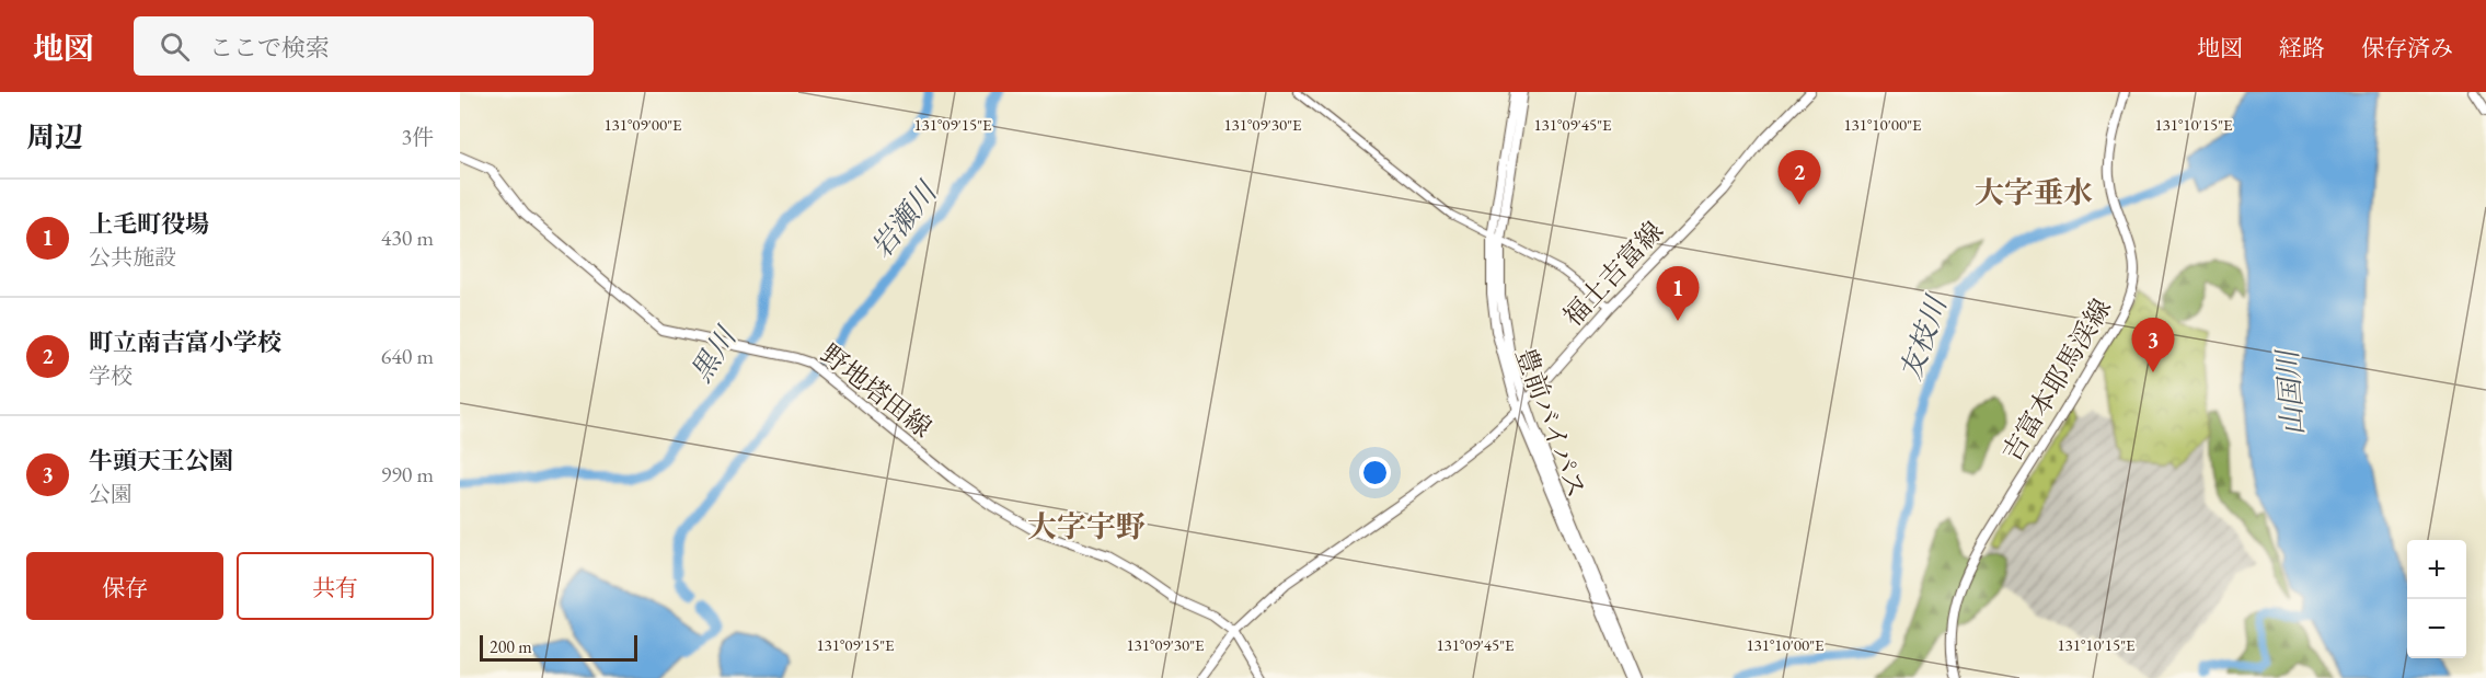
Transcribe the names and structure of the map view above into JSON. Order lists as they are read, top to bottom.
{
  "streets": {
    "highway": ["豊前バイパス"],
    "main road": ["福土吉富線", "吉富本耶馬渓線", "野地塔田線"]
  },
  "crossings": [
    ["福土吉富線", "野地塔田線"],
    ["福土吉富線", "豊前バイパス"]
  ],
  "districts": ["大字垂水", "大字宇野"],
  "water": [
    "岩瀬川",
    "友枝川",
    "黒川",
    "山国川"
  ],
  "scale_bar": "200 m",
  "page": {
    "header": "地図",
    "search": "ここで検索",
    "nav": ["地図", "経路", "保存済み"],
    "heading": ["周辺", "3件"],
    "pins": ["2", "1", "3"],
    "list": [
      {
        "mark": "1",
        "name": "上毛町役場",
        "note": "公共施設",
        "value": "430 m"
      },
      {
        "mark": "2",
        "name": "町立南吉富小学校",
        "note": "学校",
        "value": "640 m"
      },
      {
        "mark": "3",
        "name": "牛頭天王公園",
        "note": "公園",
        "value": "990 m"
      }
    ],
    "buttons": ["保存", "共有"],
    "map_buttons": ["+", "−"],
    "scale": "200 m"
  },
  "coordinates": [
    "131°09'00\"E",
    "131°09'15\"E",
    "131°09'30\"E",
    "131°09'45\"E",
    "131°10'00\"E",
    "131°10'15\"E"
  ]
}
